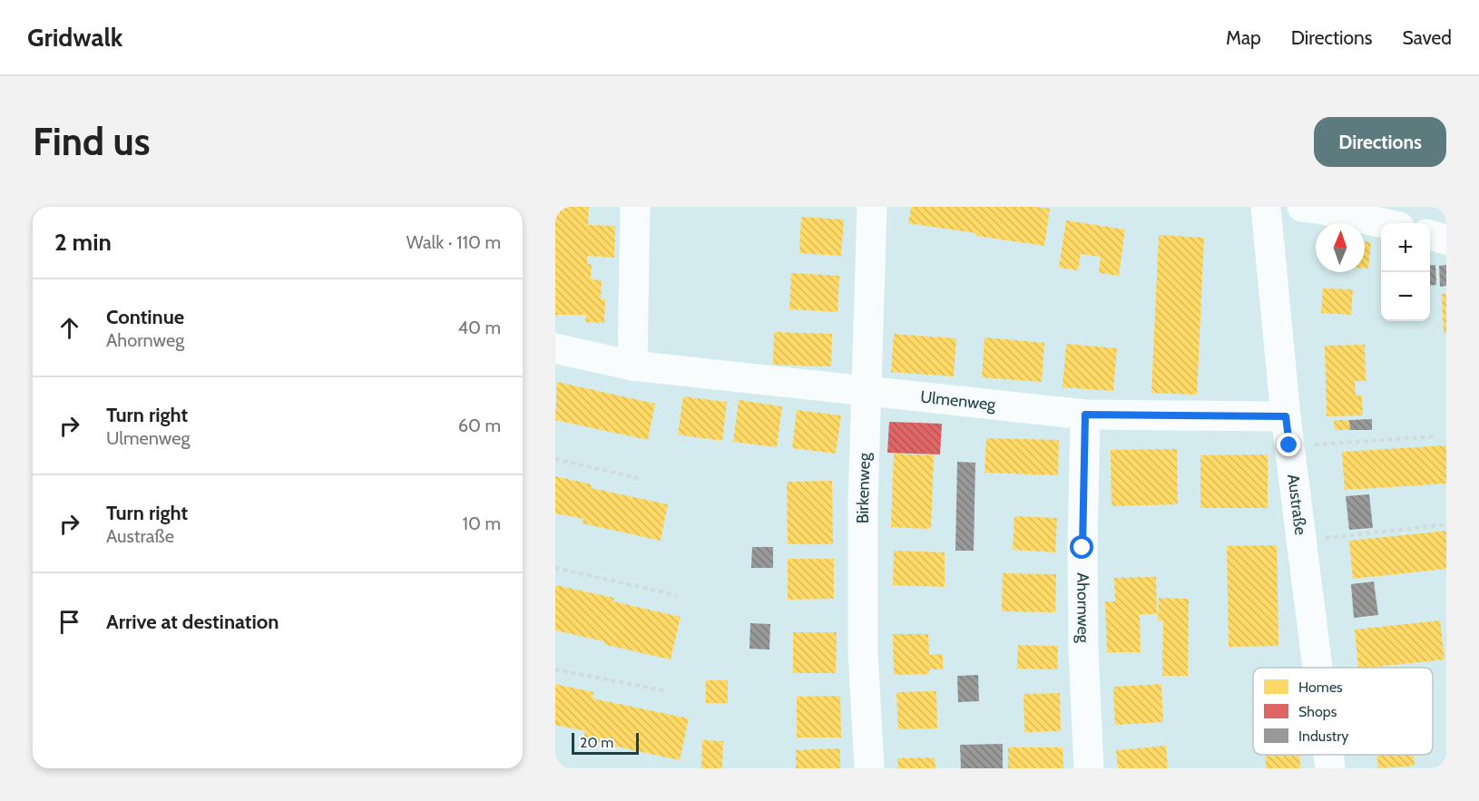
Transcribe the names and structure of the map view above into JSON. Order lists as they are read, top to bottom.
{
  "streets": {
    "street": [
      "Ulmenweg",
      "Birkenweg",
      "Austraße",
      "Ahornweg"
    ]
  },
  "crossings": [
    ["Ulmenweg", "Birkenweg"],
    ["Ulmenweg", "Austraße"],
    ["Ulmenweg", "Ahornweg"]
  ],
  "legend": ["Homes", "Shops", "Industry"],
  "scale_bar": "20 m",
  "north": "top",
  "page": {
    "header": "Gridwalk",
    "nav": ["Map", "Directions", "Saved"],
    "buttons": "Directions",
    "title": "Find us",
    "heading": ["2 min", "Walk · 110 m"],
    "map_buttons": ["+", "−"],
    "list": [
      ["Continue", "Ahornweg", "40 m"],
      ["Turn right", "Ulmenweg", "60 m"],
      ["Turn right", "Austraße", "10 m"],
      "Arrive at destination"
    ],
    "scale": "20 m"
  }
}
